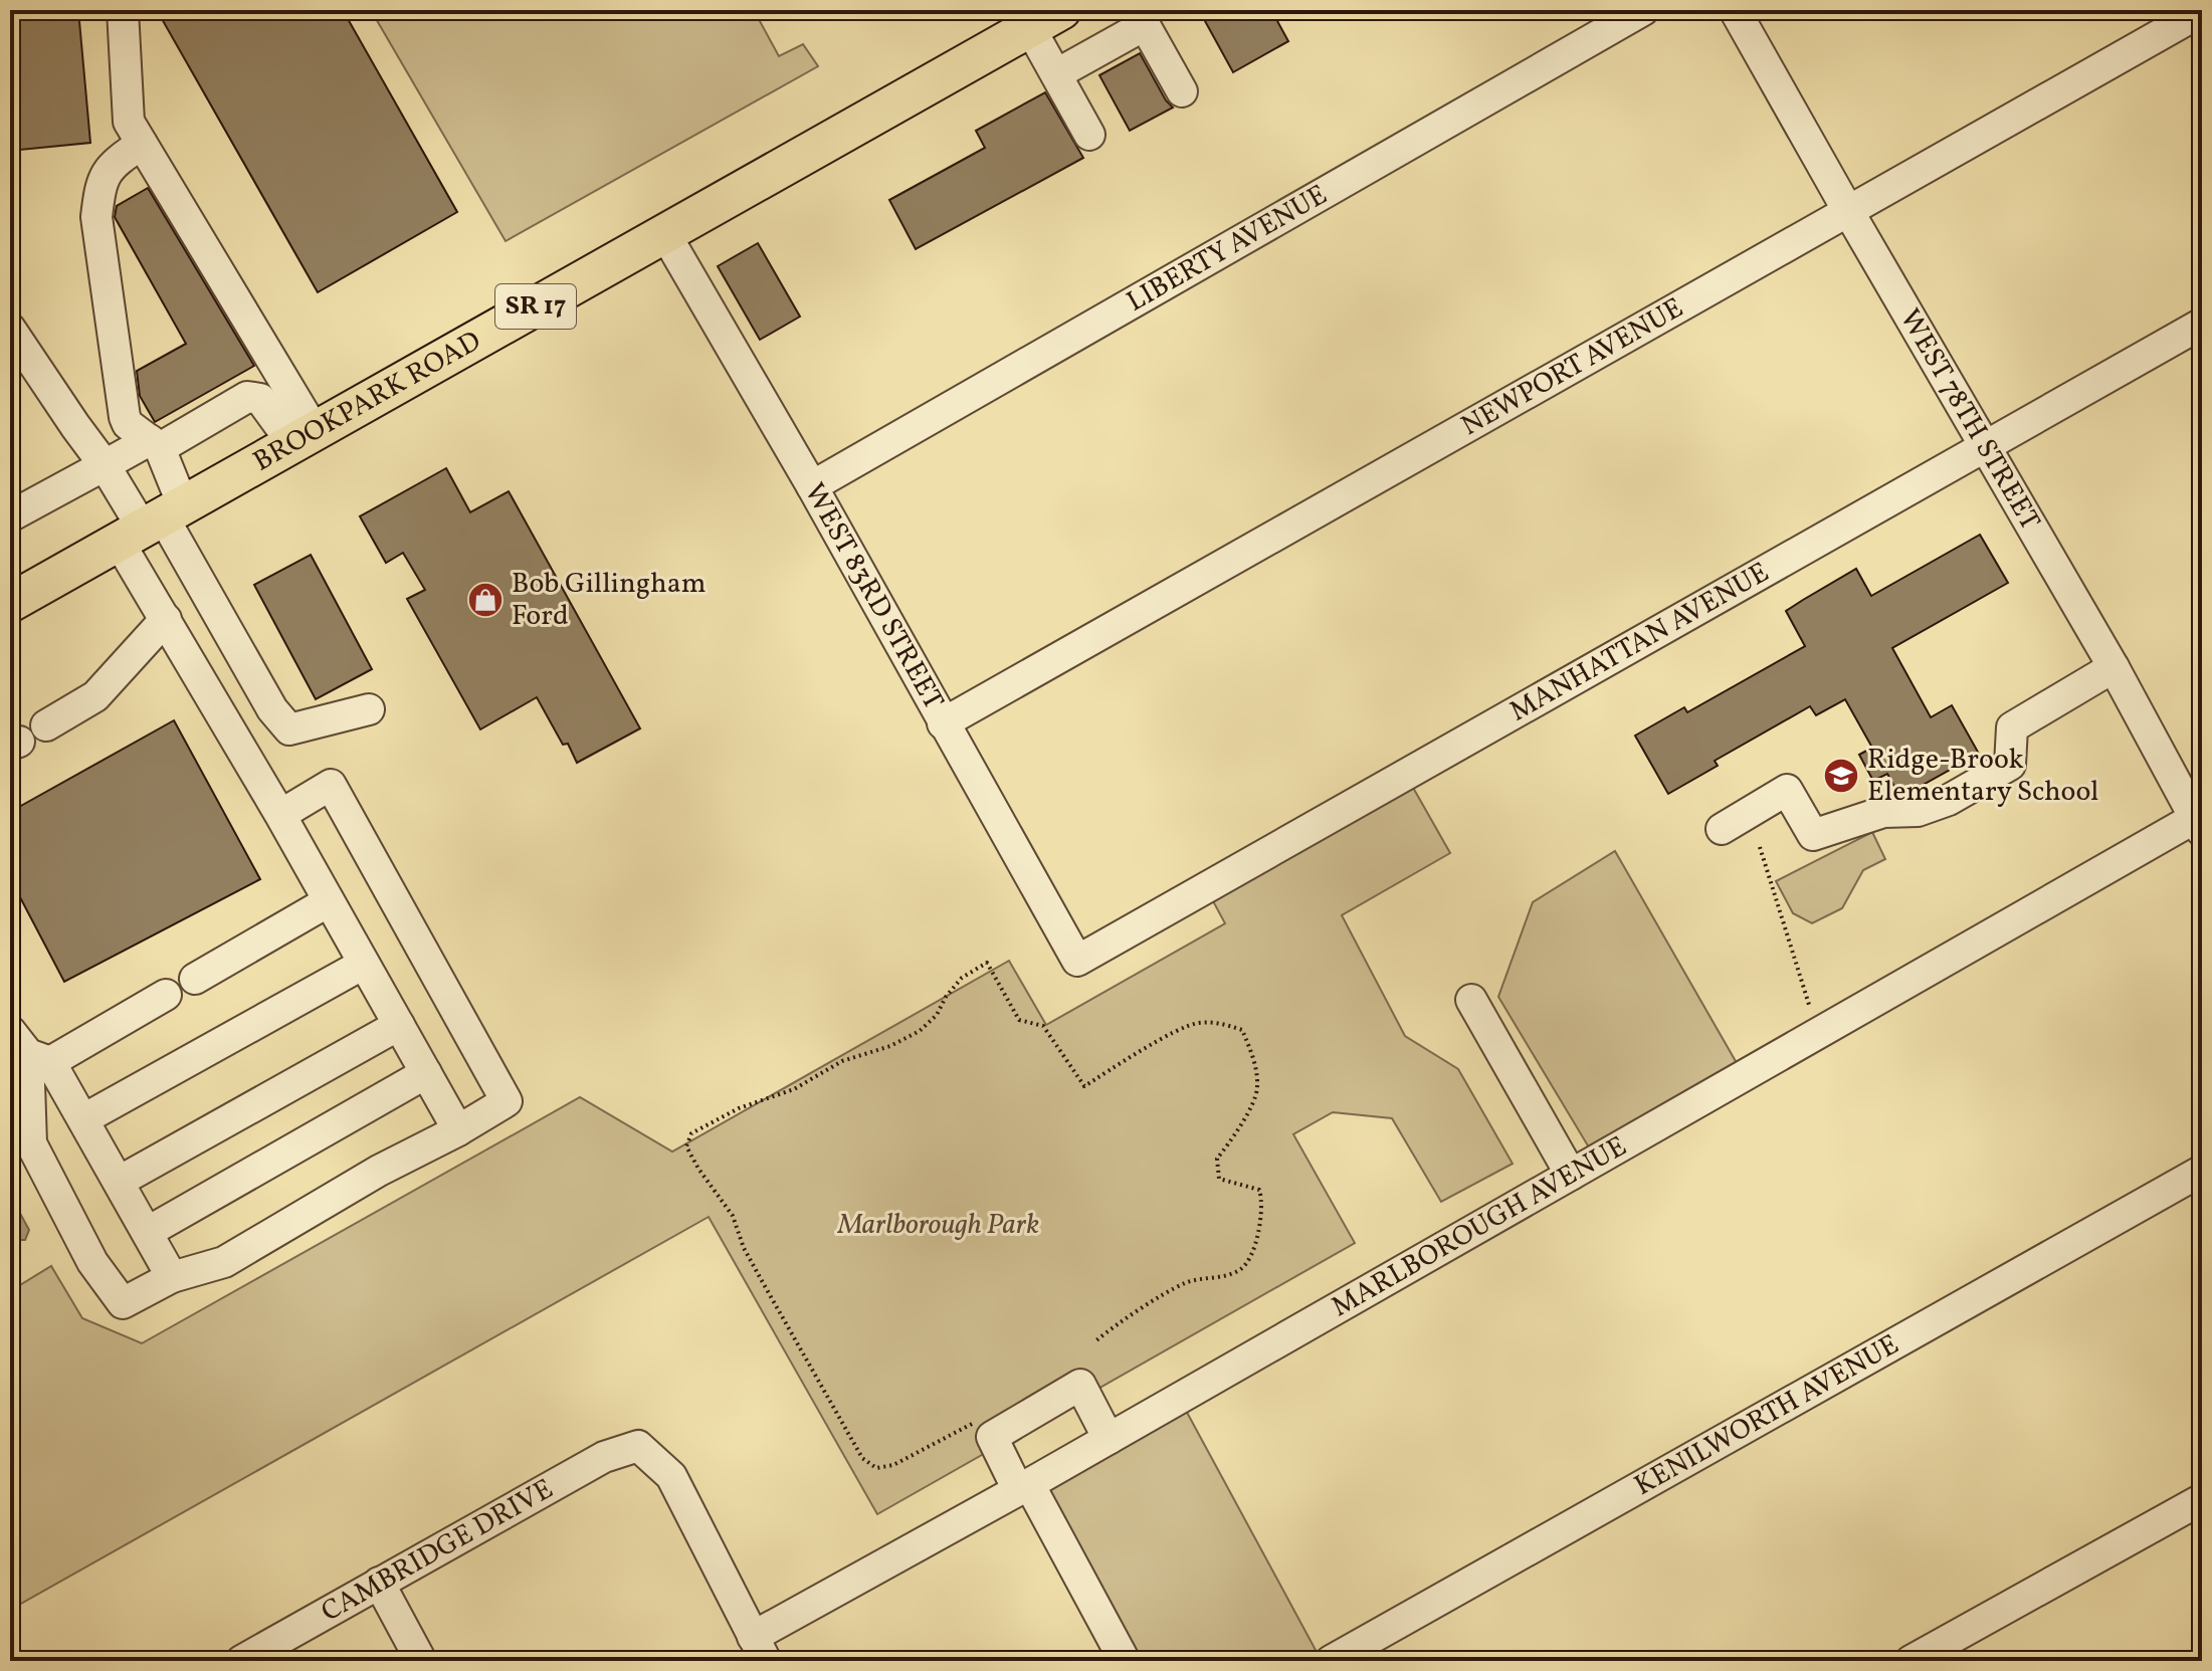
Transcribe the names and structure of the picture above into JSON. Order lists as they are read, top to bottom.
{
  "streets": {
    "main road": ["SR 17", "BROOKPARK ROAD"],
    "street": [
      "LIBERTY AVENUE",
      "NEWPORT AVENUE",
      "WEST 78TH STREET",
      "WEST 83RD STREET",
      "MANHATTAN AVENUE",
      "MARLBOROUGH AVENUE",
      "KENILWORTH AVENUE",
      "CAMBRIDGE DRIVE"
    ]
  },
  "crossings": [
    ["LIBERTY AVENUE", "WEST 83RD STREET"],
    ["NEWPORT AVENUE", "WEST 78TH STREET"],
    ["NEWPORT AVENUE", "WEST 83RD STREET"],
    ["BROOKPARK ROAD", "WEST 83RD STREET"],
    ["WEST 78TH STREET", "MANHATTAN AVENUE"],
    ["WEST 78TH STREET", "MARLBOROUGH AVENUE"],
    ["WEST 83RD STREET", "MANHATTAN AVENUE"],
    ["MARLBOROUGH AVENUE", "CAMBRIDGE DRIVE"]
  ],
  "parks": ["Marlborough Park"],
  "places": {
    "shop": ["Bob Gillingham Ford"],
    "school or university": ["Ridge-Brook Elementary School"]
  }
}
